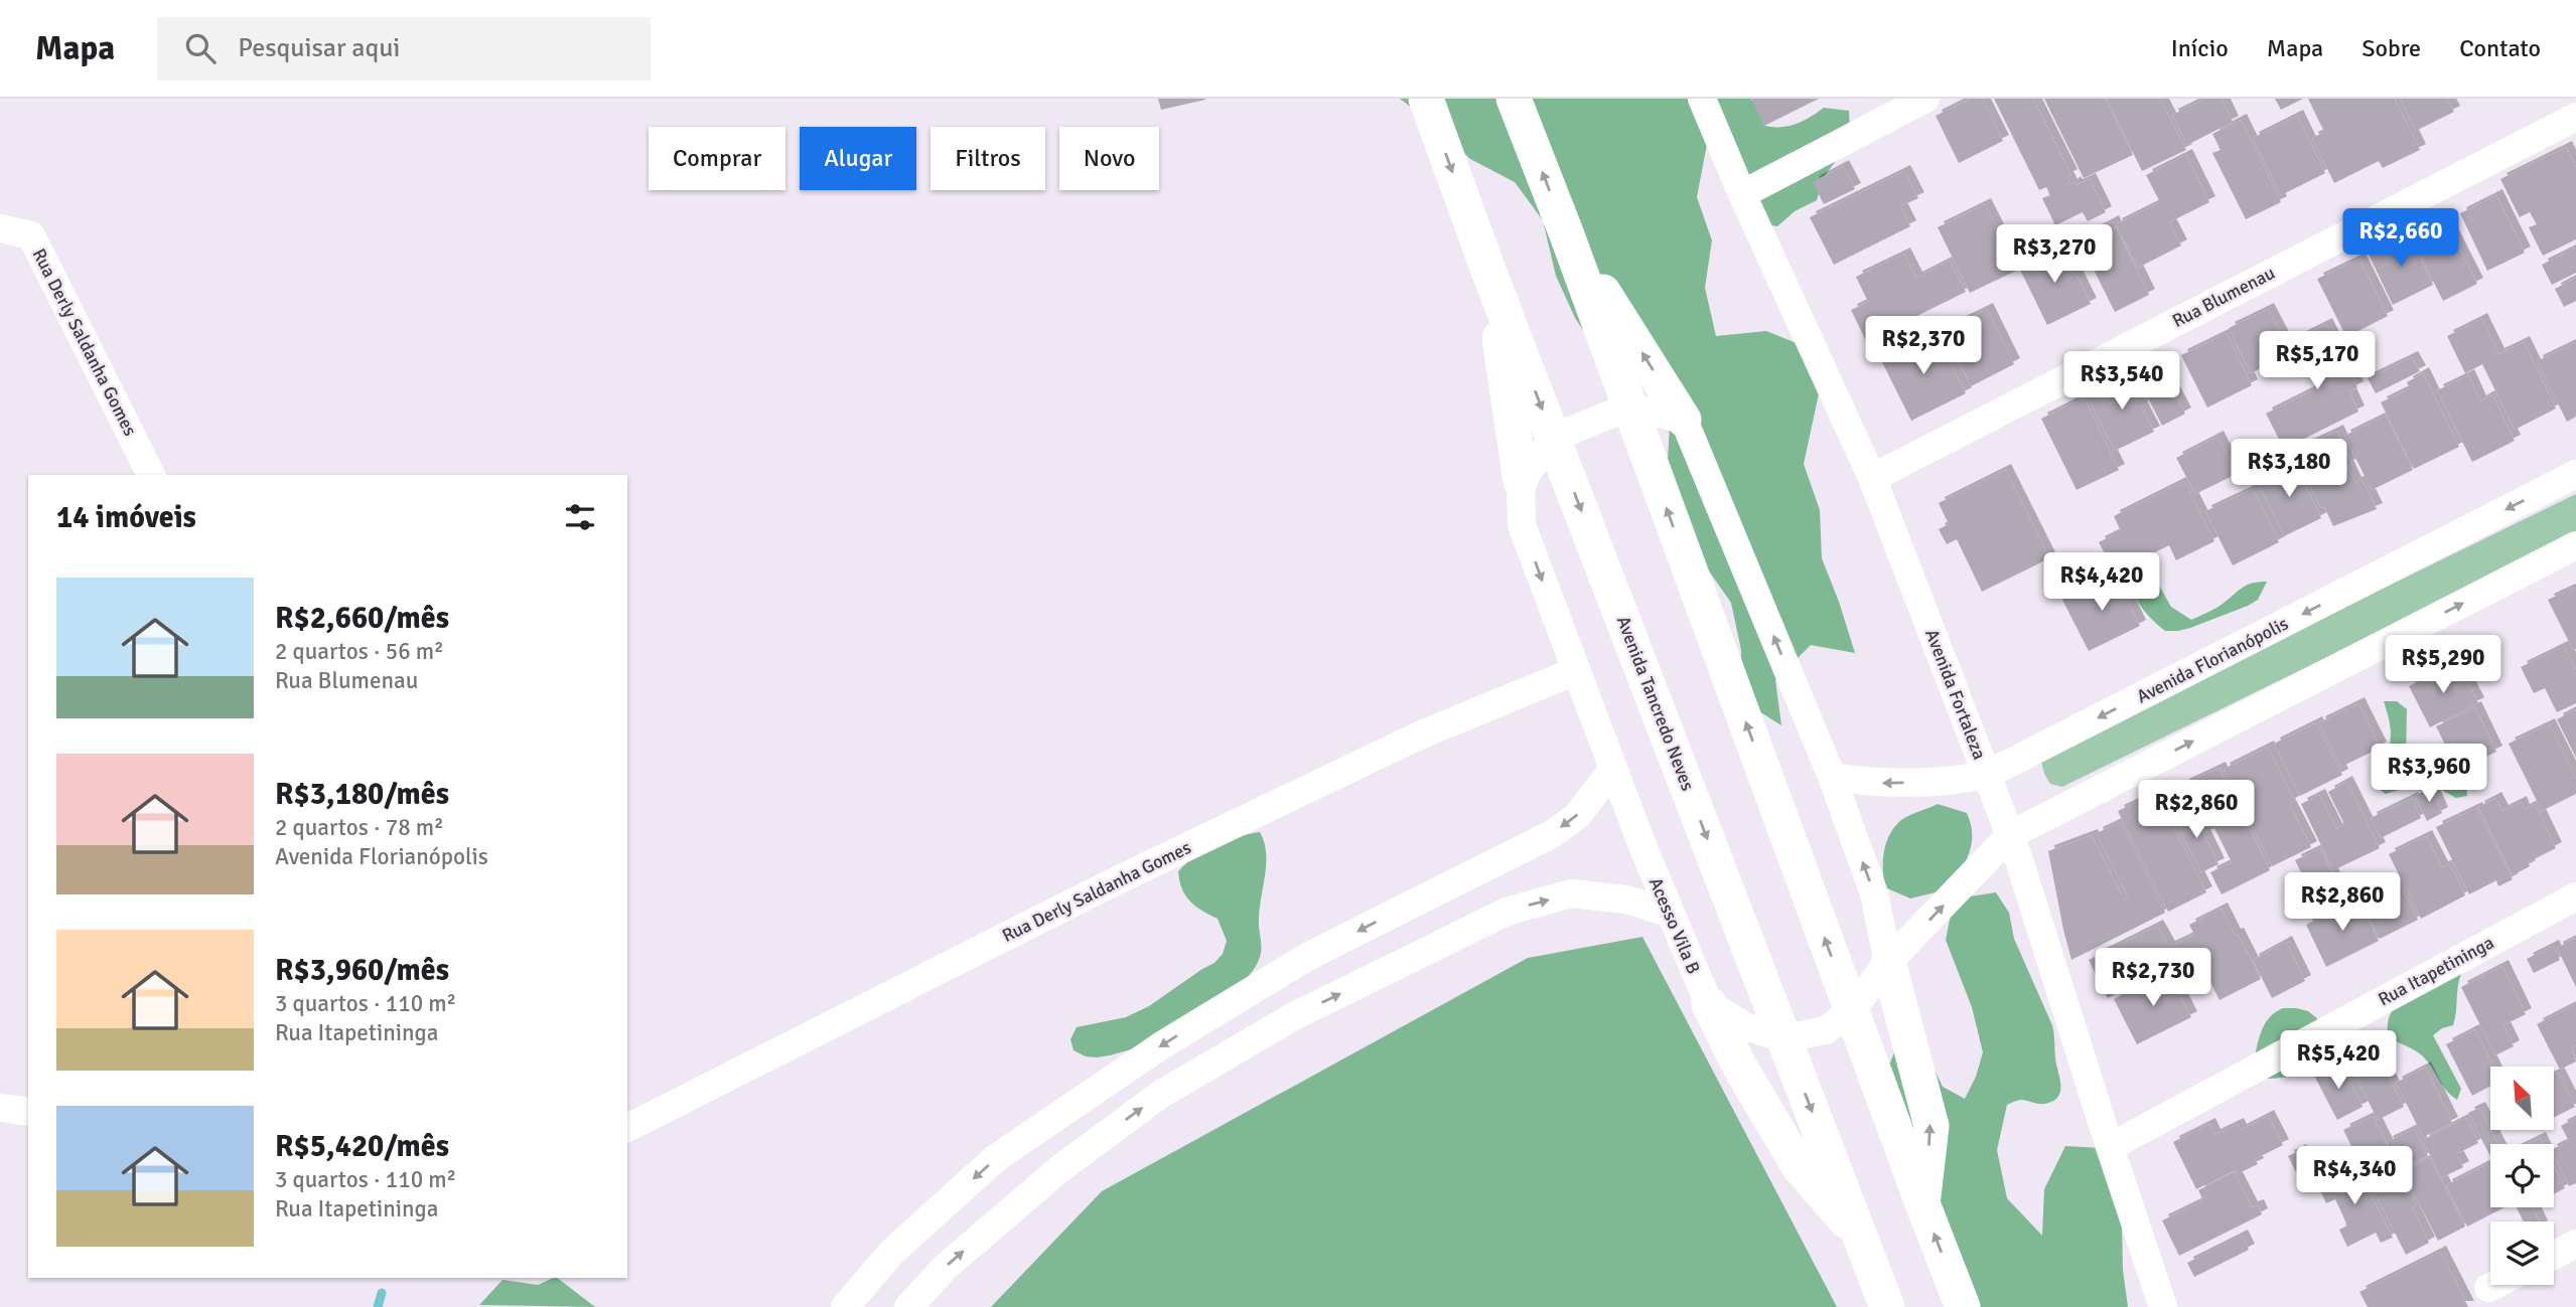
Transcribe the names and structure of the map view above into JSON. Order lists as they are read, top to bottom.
{
  "streets": {
    "main road": ["Avenida Tancredo Neves"],
    "street": [
      "Rua Blumenau",
      "Rua Derly Saldanha Gomes",
      "Avenida Florianópolis",
      "Avenida Fortaleza",
      "Acesso Vila B",
      "Rua Itapetininga"
    ]
  },
  "crossings": [
    ["Rua Blumenau", "Avenida Fortaleza"],
    ["Rua Derly Saldanha Gomes", "Acesso Vila B"],
    ["Avenida Florianópolis", "Avenida Fortaleza"],
    ["Avenida Fortaleza", "Rua Itapetininga"]
  ],
  "north": "top left",
  "page": {
    "header": "Mapa",
    "search": "Pesquisar aqui",
    "nav": [
      "Início",
      "Mapa",
      "Sobre",
      "Contato"
    ],
    "chip": [
      "Comprar",
      "Alugar",
      "Filtros",
      "Novo"
    ],
    "price": [
      "R$2,660",
      "R$3,270",
      "R$2,370",
      "R$5,170",
      "R$3,540",
      "R$3,180",
      "R$4,420",
      "R$5,290",
      "R$3,960",
      "R$2,860",
      "R$2,860",
      "R$2,730",
      "R$5,420",
      "R$4,340"
    ],
    "heading": "14 imóveis",
    "list": [
      {
        "name": "R$2,660/mês",
        "note": "2 quartos · 56 m² · Rua Blumenau"
      },
      {
        "name": "R$3,180/mês",
        "note": "2 quartos · 78 m² · Avenida Florianópolis"
      },
      {
        "name": "R$3,960/mês",
        "note": "3 quartos · 110 m² · Rua Itapetininga"
      },
      {
        "name": "R$5,420/mês",
        "note": "3 quartos · 110 m² · Rua Itapetininga"
      }
    ]
  }
}
